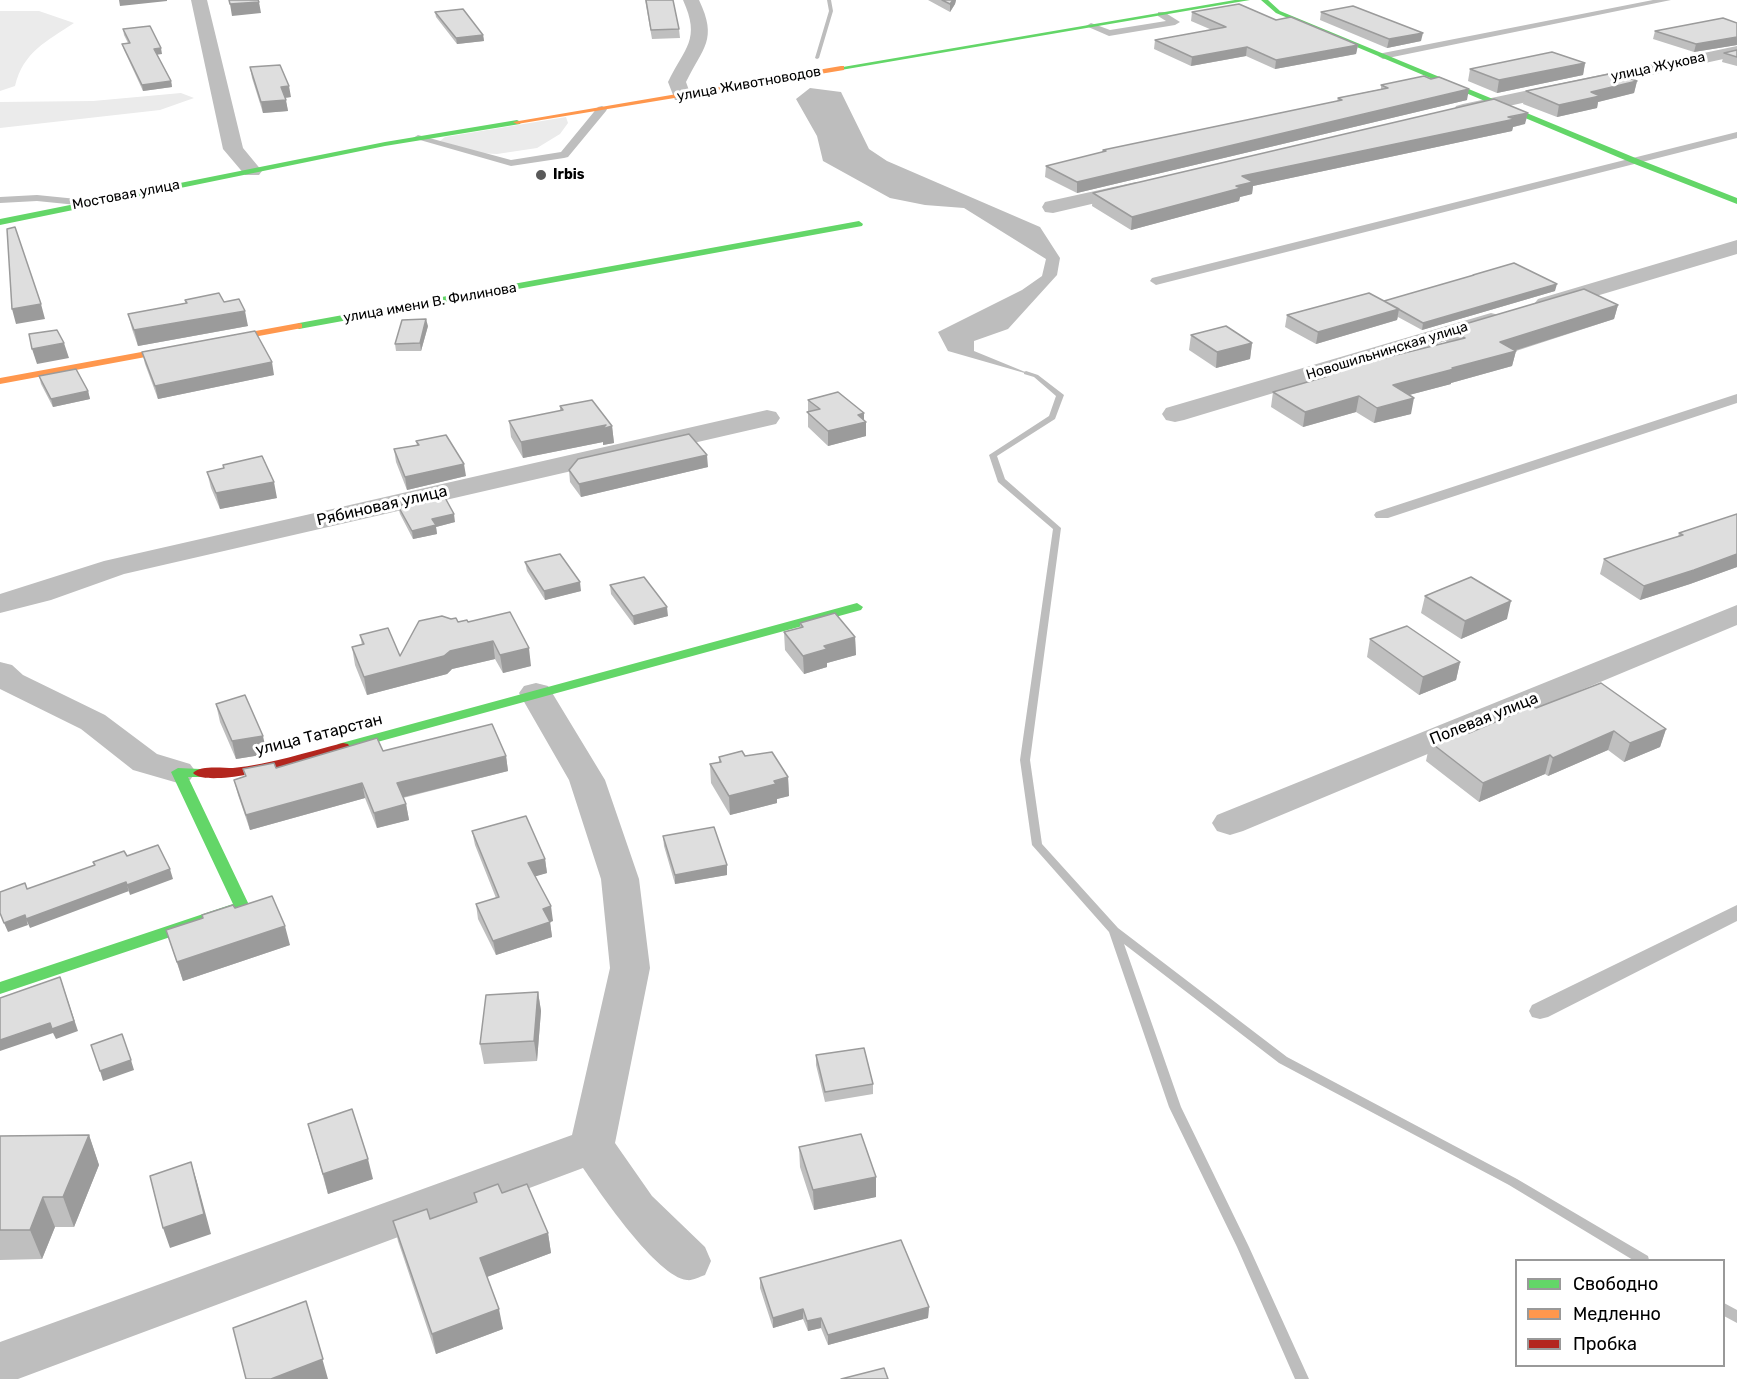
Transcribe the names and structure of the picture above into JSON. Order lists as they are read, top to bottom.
{
  "streets": {
    "street": [
      "улица Жукова",
      "улица Животноводов",
      "Мостовая улица",
      "улица имени В. Филинова",
      "Новошильнинская улица",
      "Рябиновая улица",
      "Полевая улица",
      "улица Татарстан"
    ]
  },
  "crossings": [
    ["улица Животноводов", "Мостовая улица"]
  ],
  "places": ["Irbis"],
  "legend": ["Свободно", "Медленно", "Пробка"]
}
